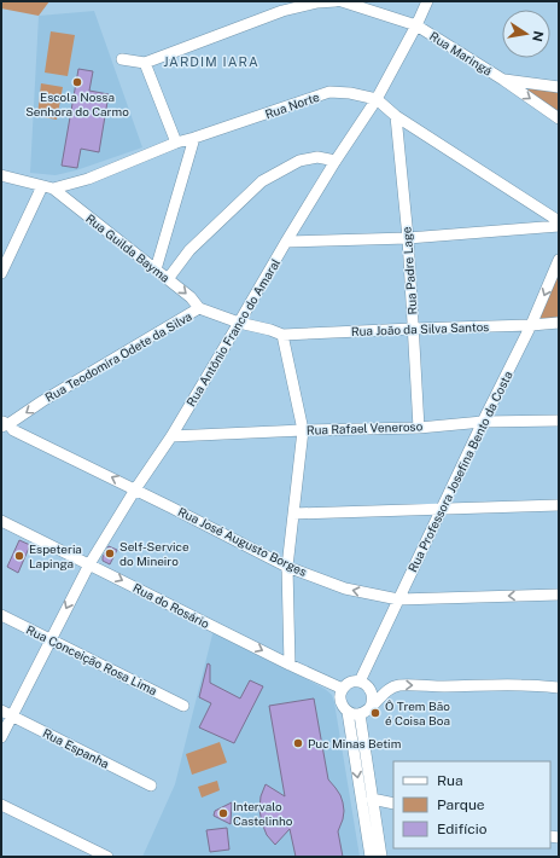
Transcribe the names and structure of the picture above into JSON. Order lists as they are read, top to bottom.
{
  "streets": {
    "street": [
      "Rua Maringá",
      "Rua Norte",
      "Rua Guilda Bayma",
      "Rua Padre Lage",
      "Rua João da Silva Santos",
      "Rua Antônio Franco do Amaral",
      "Rua Teodomira Odete da Silva",
      "Rua Rafael Veneroso",
      "Rua Professora Josefina Bento da Costa",
      "Rua José Augusto Borges",
      "Rua do Rosário",
      "Rua Conceição Rosa Lima",
      "Rua Espanha"
    ]
  },
  "crossings": [
    ["Rua Maringá", "Rua Antônio Franco do Amaral"],
    ["Rua Norte", "Rua Guilda Bayma"],
    ["Rua Norte", "Rua Padre Lage"],
    ["Rua Norte", "Rua Antônio Franco do Amaral"],
    ["Rua Guilda Bayma", "Rua Teodomira Odete da Silva"],
    ["Rua Padre Lage", "Rua João da Silva Santos"],
    ["Rua Padre Lage", "Rua Rafael Veneroso"],
    ["Rua João da Silva Santos", "Rua Teodomira Odete da Silva"],
    ["Rua João da Silva Santos", "Rua Professora Josefina Bento da Costa"],
    ["Rua Antônio Franco do Amaral", "Rua Teodomira Odete da Silva"],
    ["Rua Antônio Franco do Amaral", "Rua Rafael Veneroso"],
    ["Rua Antônio Franco do Amaral", "Rua José Augusto Borges"],
    ["Rua Antônio Franco do Amaral", "Rua do Rosário"],
    ["Rua Antônio Franco do Amaral", "Rua Conceição Rosa Lima"],
    ["Rua Antônio Franco do Amaral", "Rua Espanha"],
    ["Rua Teodomira Odete da Silva", "Rua José Augusto Borges"],
    ["Rua Rafael Veneroso", "Rua Professora Josefina Bento da Costa"],
    ["Rua Professora Josefina Bento da Costa", "Rua José Augusto Borges"],
    ["Rua Professora Josefina Bento da Costa", "Rua do Rosário"]
  ],
  "one_way": ["Rua Teodomira Odete da Silva", "Rua do Rosário"],
  "districts": ["JARDIM IARA"],
  "places": [
    "Escola Nossa Senhora do Carmo",
    "Self-Service do Mineiro",
    "Espeteria Lapinga",
    "Ô Trem Bão é Coisa Boa",
    "Puc Minas Betim",
    "Intervalo Castelinho"
  ],
  "legend": ["Rua", "Parque", "Edifício"],
  "north": "right"
}
